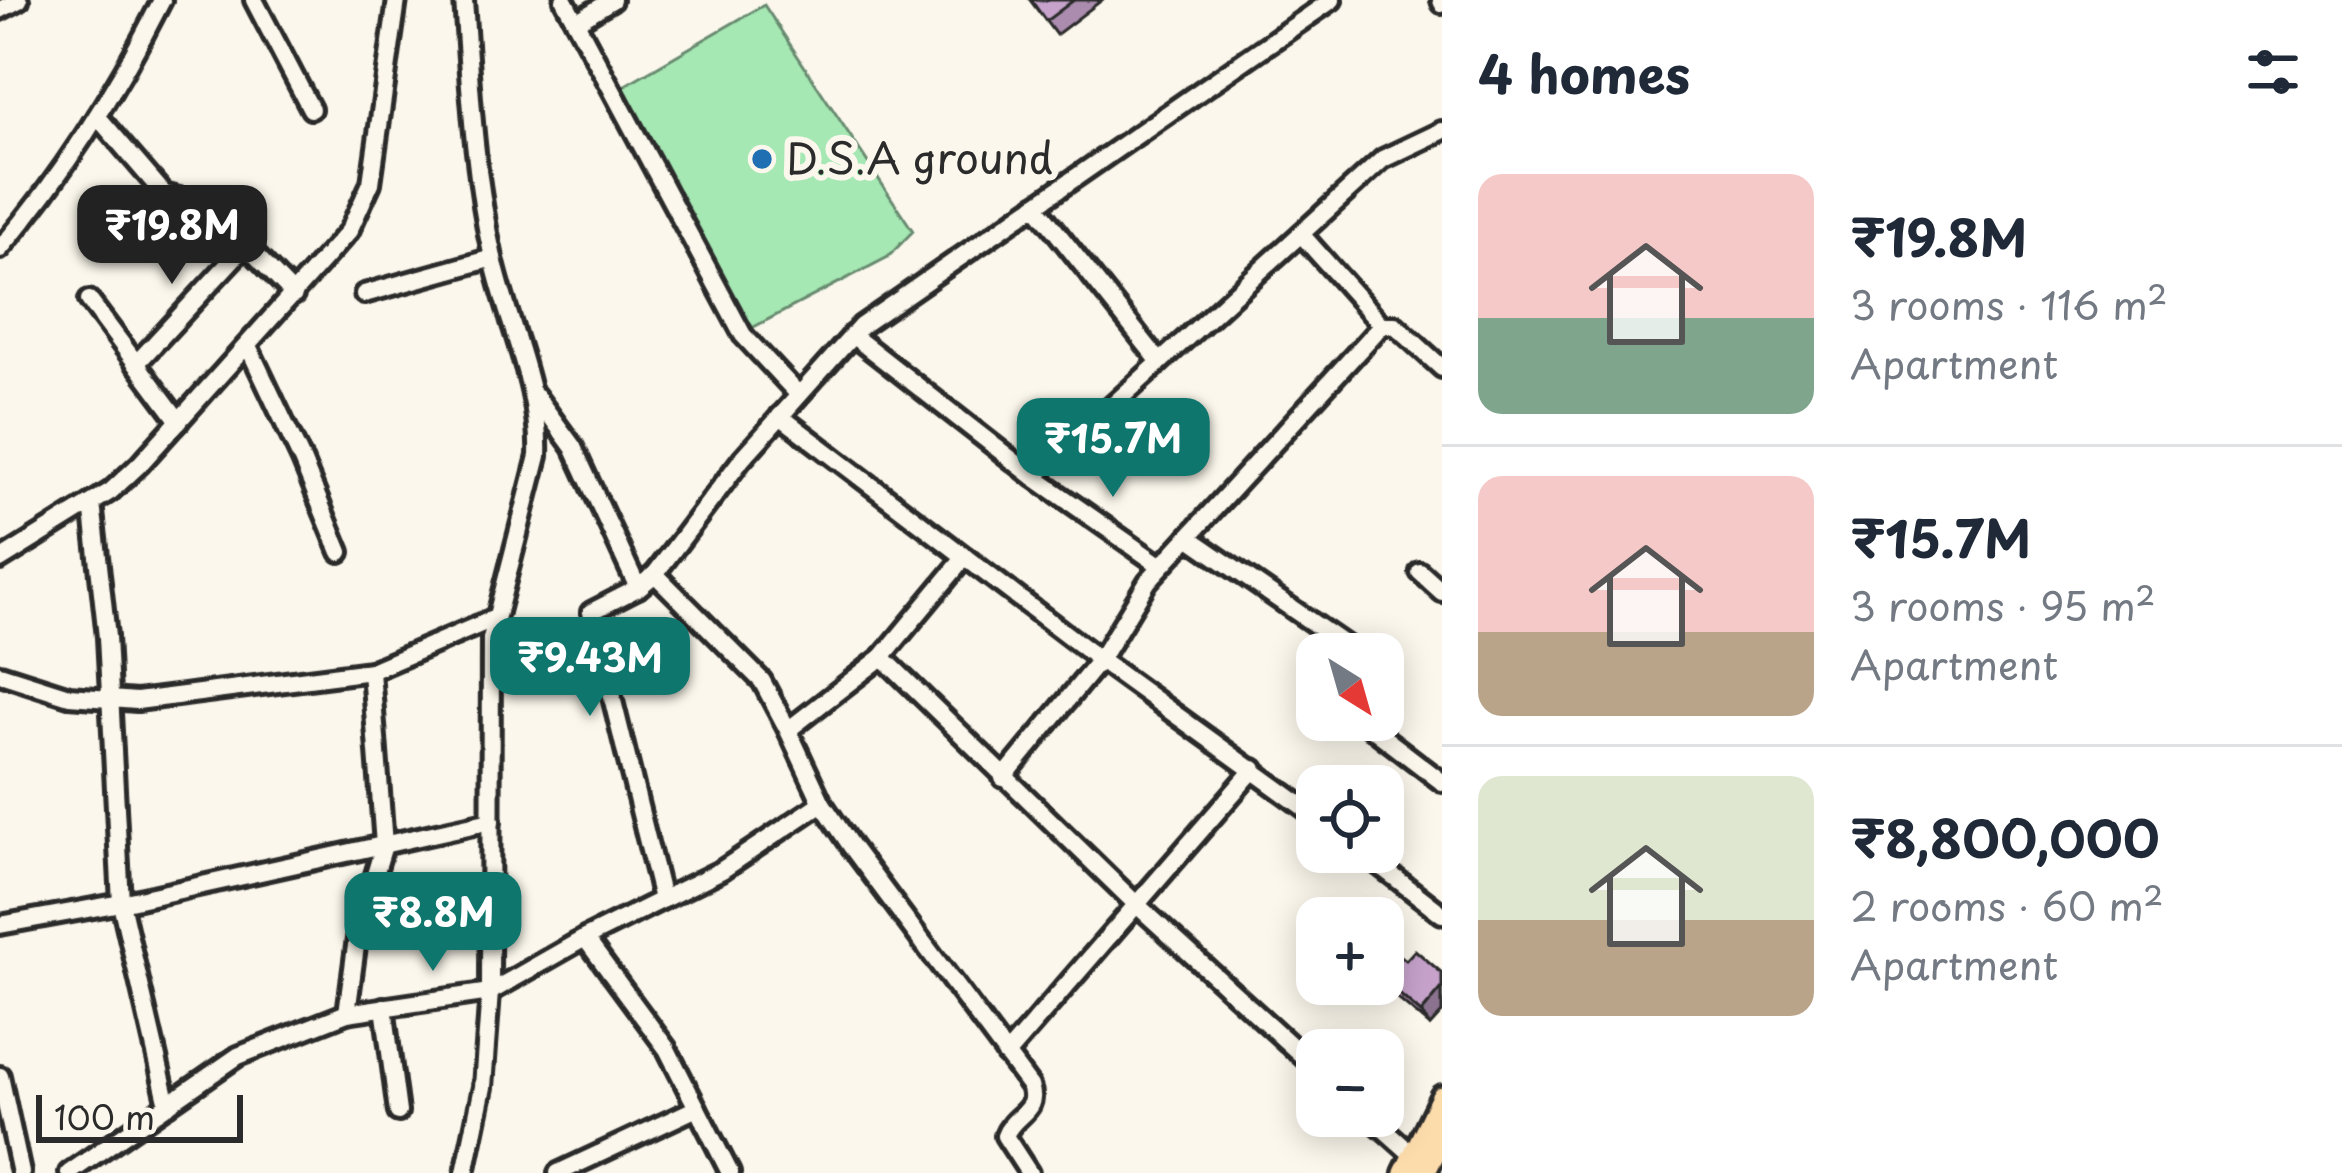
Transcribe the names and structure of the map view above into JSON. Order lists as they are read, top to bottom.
{
  "places": ["D.S.A ground"],
  "scale_bar": "100 m",
  "north": "bottom right",
  "page": {
    "heading": "4 homes",
    "list": [
      {
        "name": "₹19.8M",
        "note": "3 rooms · 116 m² · Apartment"
      },
      {
        "name": "₹15.7M",
        "note": "3 rooms · 95 m² · Apartment"
      },
      {
        "name": "₹8,800,000",
        "note": "2 rooms · 60 m² · Apartment"
      }
    ],
    "price": [
      "₹19.8M",
      "₹15.7M",
      "₹9.43M",
      "₹8.8M"
    ],
    "map_buttons": ["+", "−"],
    "scale": "100 m"
  }
}
